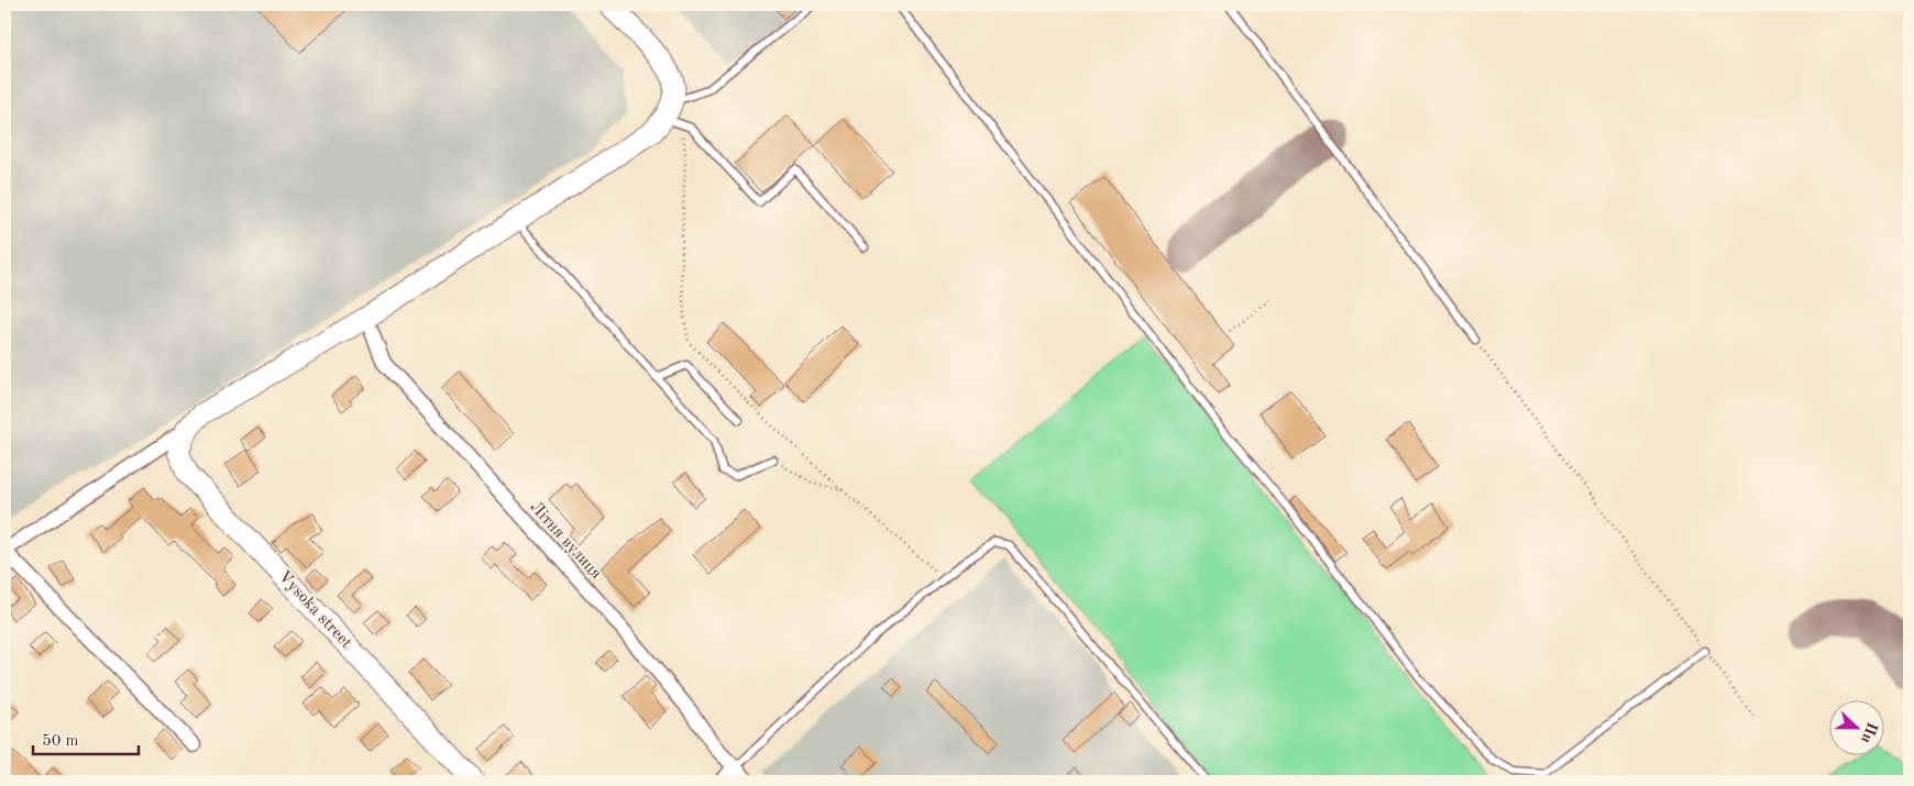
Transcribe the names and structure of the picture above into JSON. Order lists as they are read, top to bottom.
{
  "streets": {
    "street": ["Літня вулиця", "Vysoka street"]
  },
  "scale_bar": "50 m",
  "north": "right"
}
